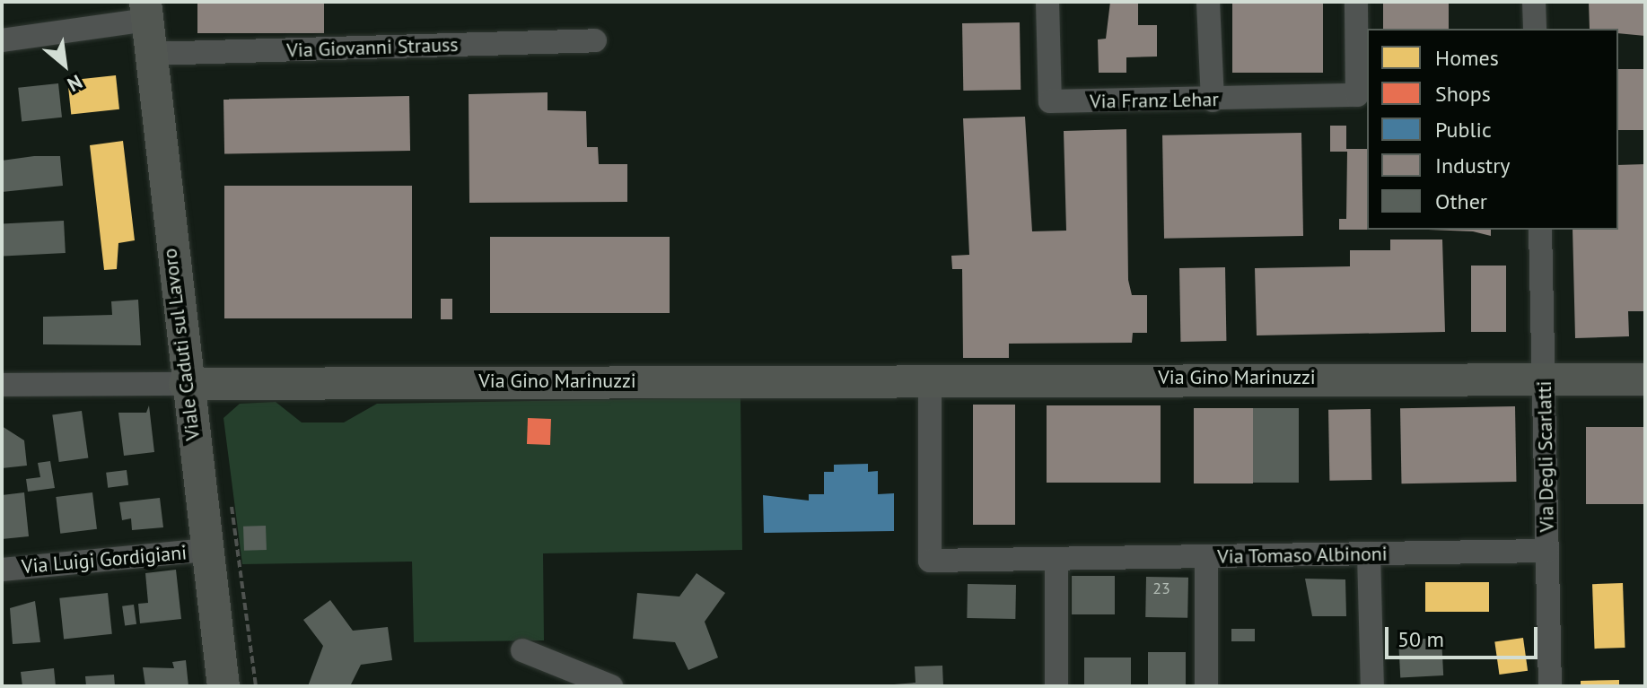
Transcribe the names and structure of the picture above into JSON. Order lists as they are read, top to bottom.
{
  "streets": {
    "street": [
      "Via Giovanni Strauss",
      "Via Franz Lehar",
      "Viale Caduti sul Lavoro",
      "Via Gino Marinuzzi",
      "Via Degli Scarlatti",
      "Via Tomaso Albinoni",
      "Via Luigi Gordigiani"
    ]
  },
  "crossings": [
    ["Via Giovanni Strauss", "Viale Caduti sul Lavoro"],
    ["Viale Caduti sul Lavoro", "Via Gino Marinuzzi"],
    ["Viale Caduti sul Lavoro", "Via Luigi Gordigiani"],
    ["Via Gino Marinuzzi", "Via Degli Scarlatti"],
    ["Via Gino Marinuzzi", "Via Tomaso Albinoni"],
    ["Via Degli Scarlatti", "Via Tomaso Albinoni"]
  ],
  "house_numbers": ["23"],
  "legend": [
    "Homes",
    "Shops",
    "Public",
    "Industry",
    "Other"
  ],
  "scale_bar": "50 m",
  "north": "bottom right"
}
